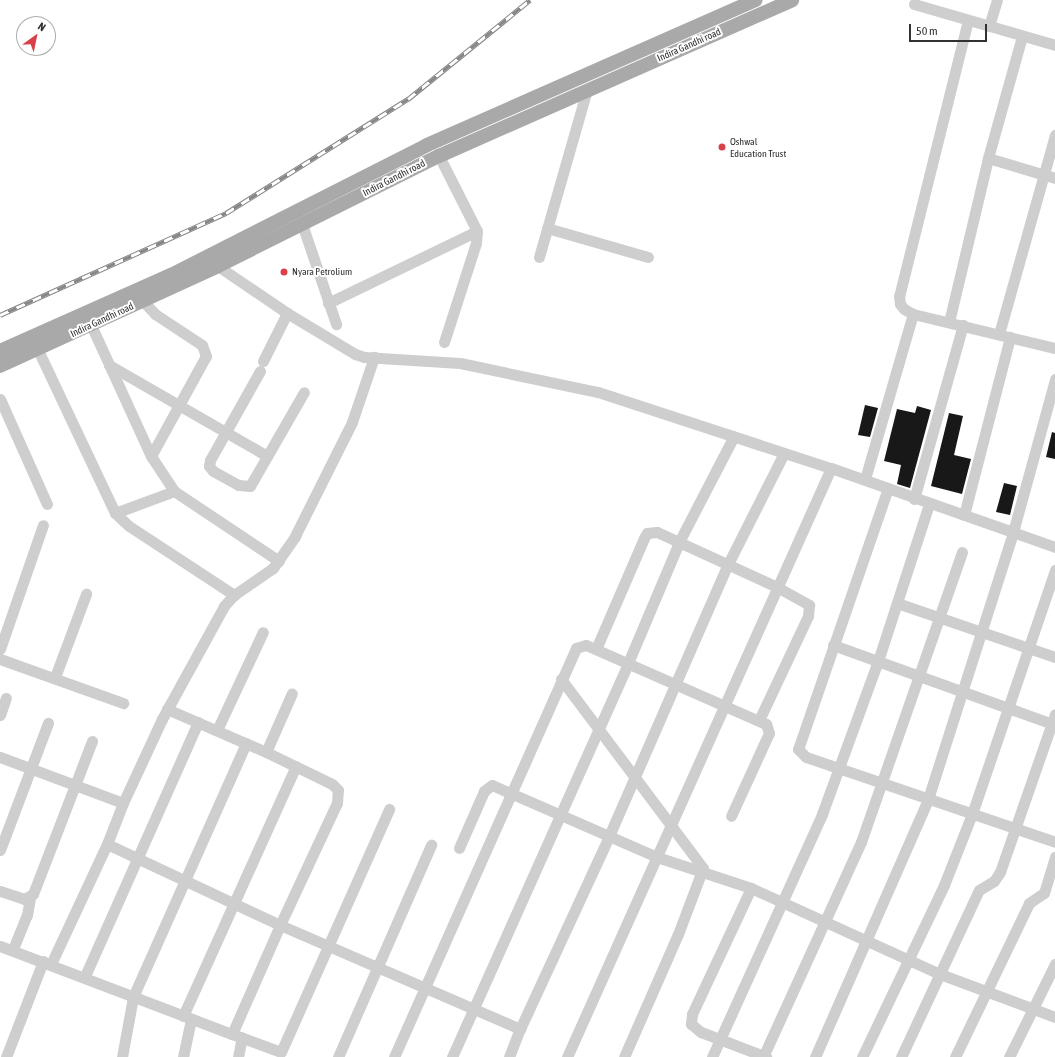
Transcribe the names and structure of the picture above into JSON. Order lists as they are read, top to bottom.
{
  "streets": {
    "main road": ["Indira Gandhi road"]
  },
  "places": ["Oshwal Education Trust", "Nyara Petrolium"],
  "scale_bar": "50 m",
  "north": "top right"
}
